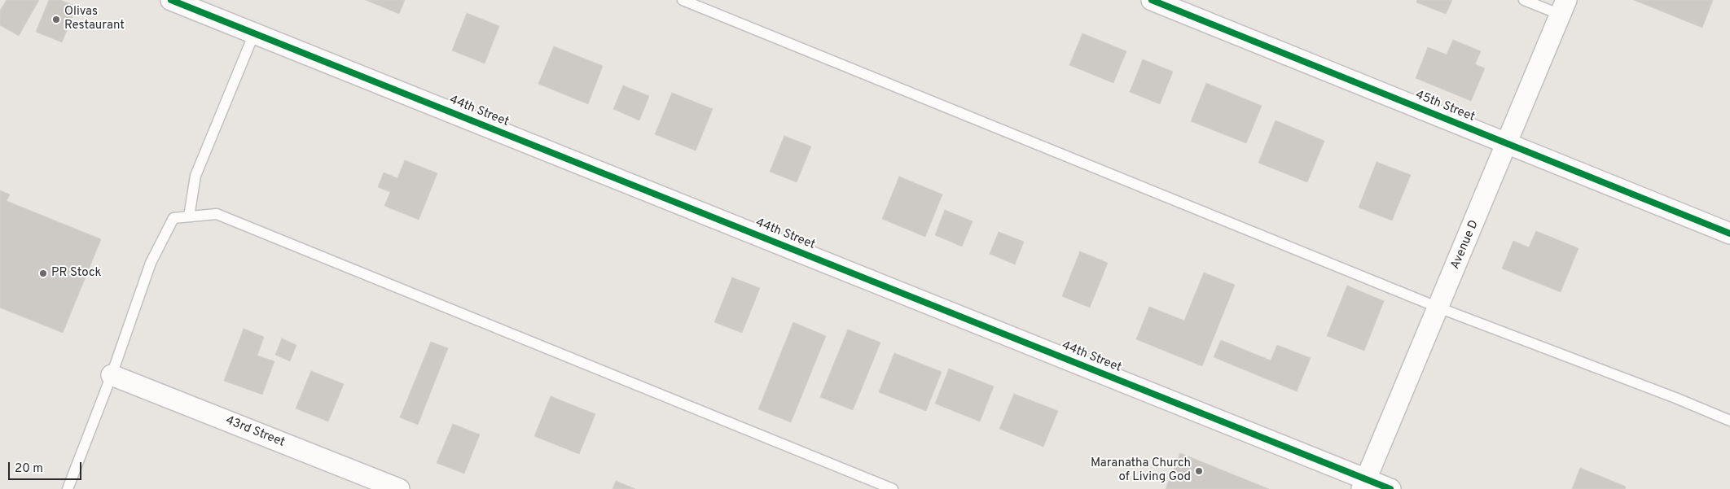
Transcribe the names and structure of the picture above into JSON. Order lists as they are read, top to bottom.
{
  "streets": {
    "street": [
      "45th Street",
      "44th Street",
      "Avenue D",
      "43rd Street"
    ]
  },
  "crossings": [
    ["45th Street", "Avenue D"],
    ["44th Street", "Avenue D"]
  ],
  "places": ["Olivas Restaurant", "PR Stock", "Maranatha Church of Living God"],
  "scale_bar": "20 m"
}
